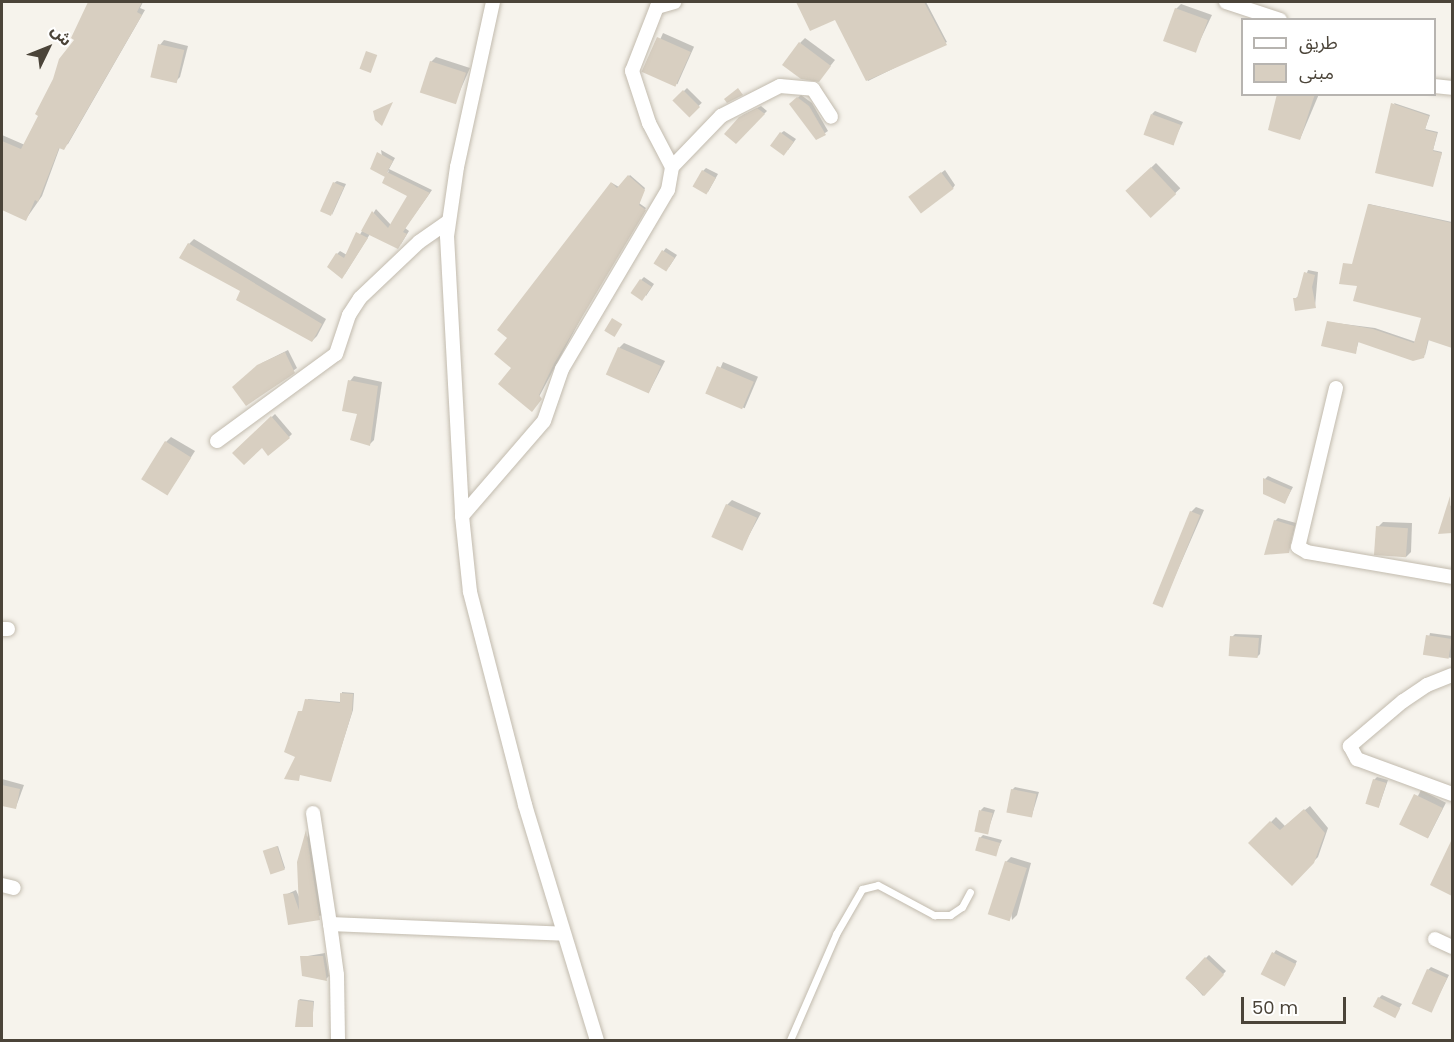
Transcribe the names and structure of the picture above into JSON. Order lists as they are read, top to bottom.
{
  "legend": ["طريق", "مبنى"],
  "scale_bar": "50 m",
  "north": "top right"
}
